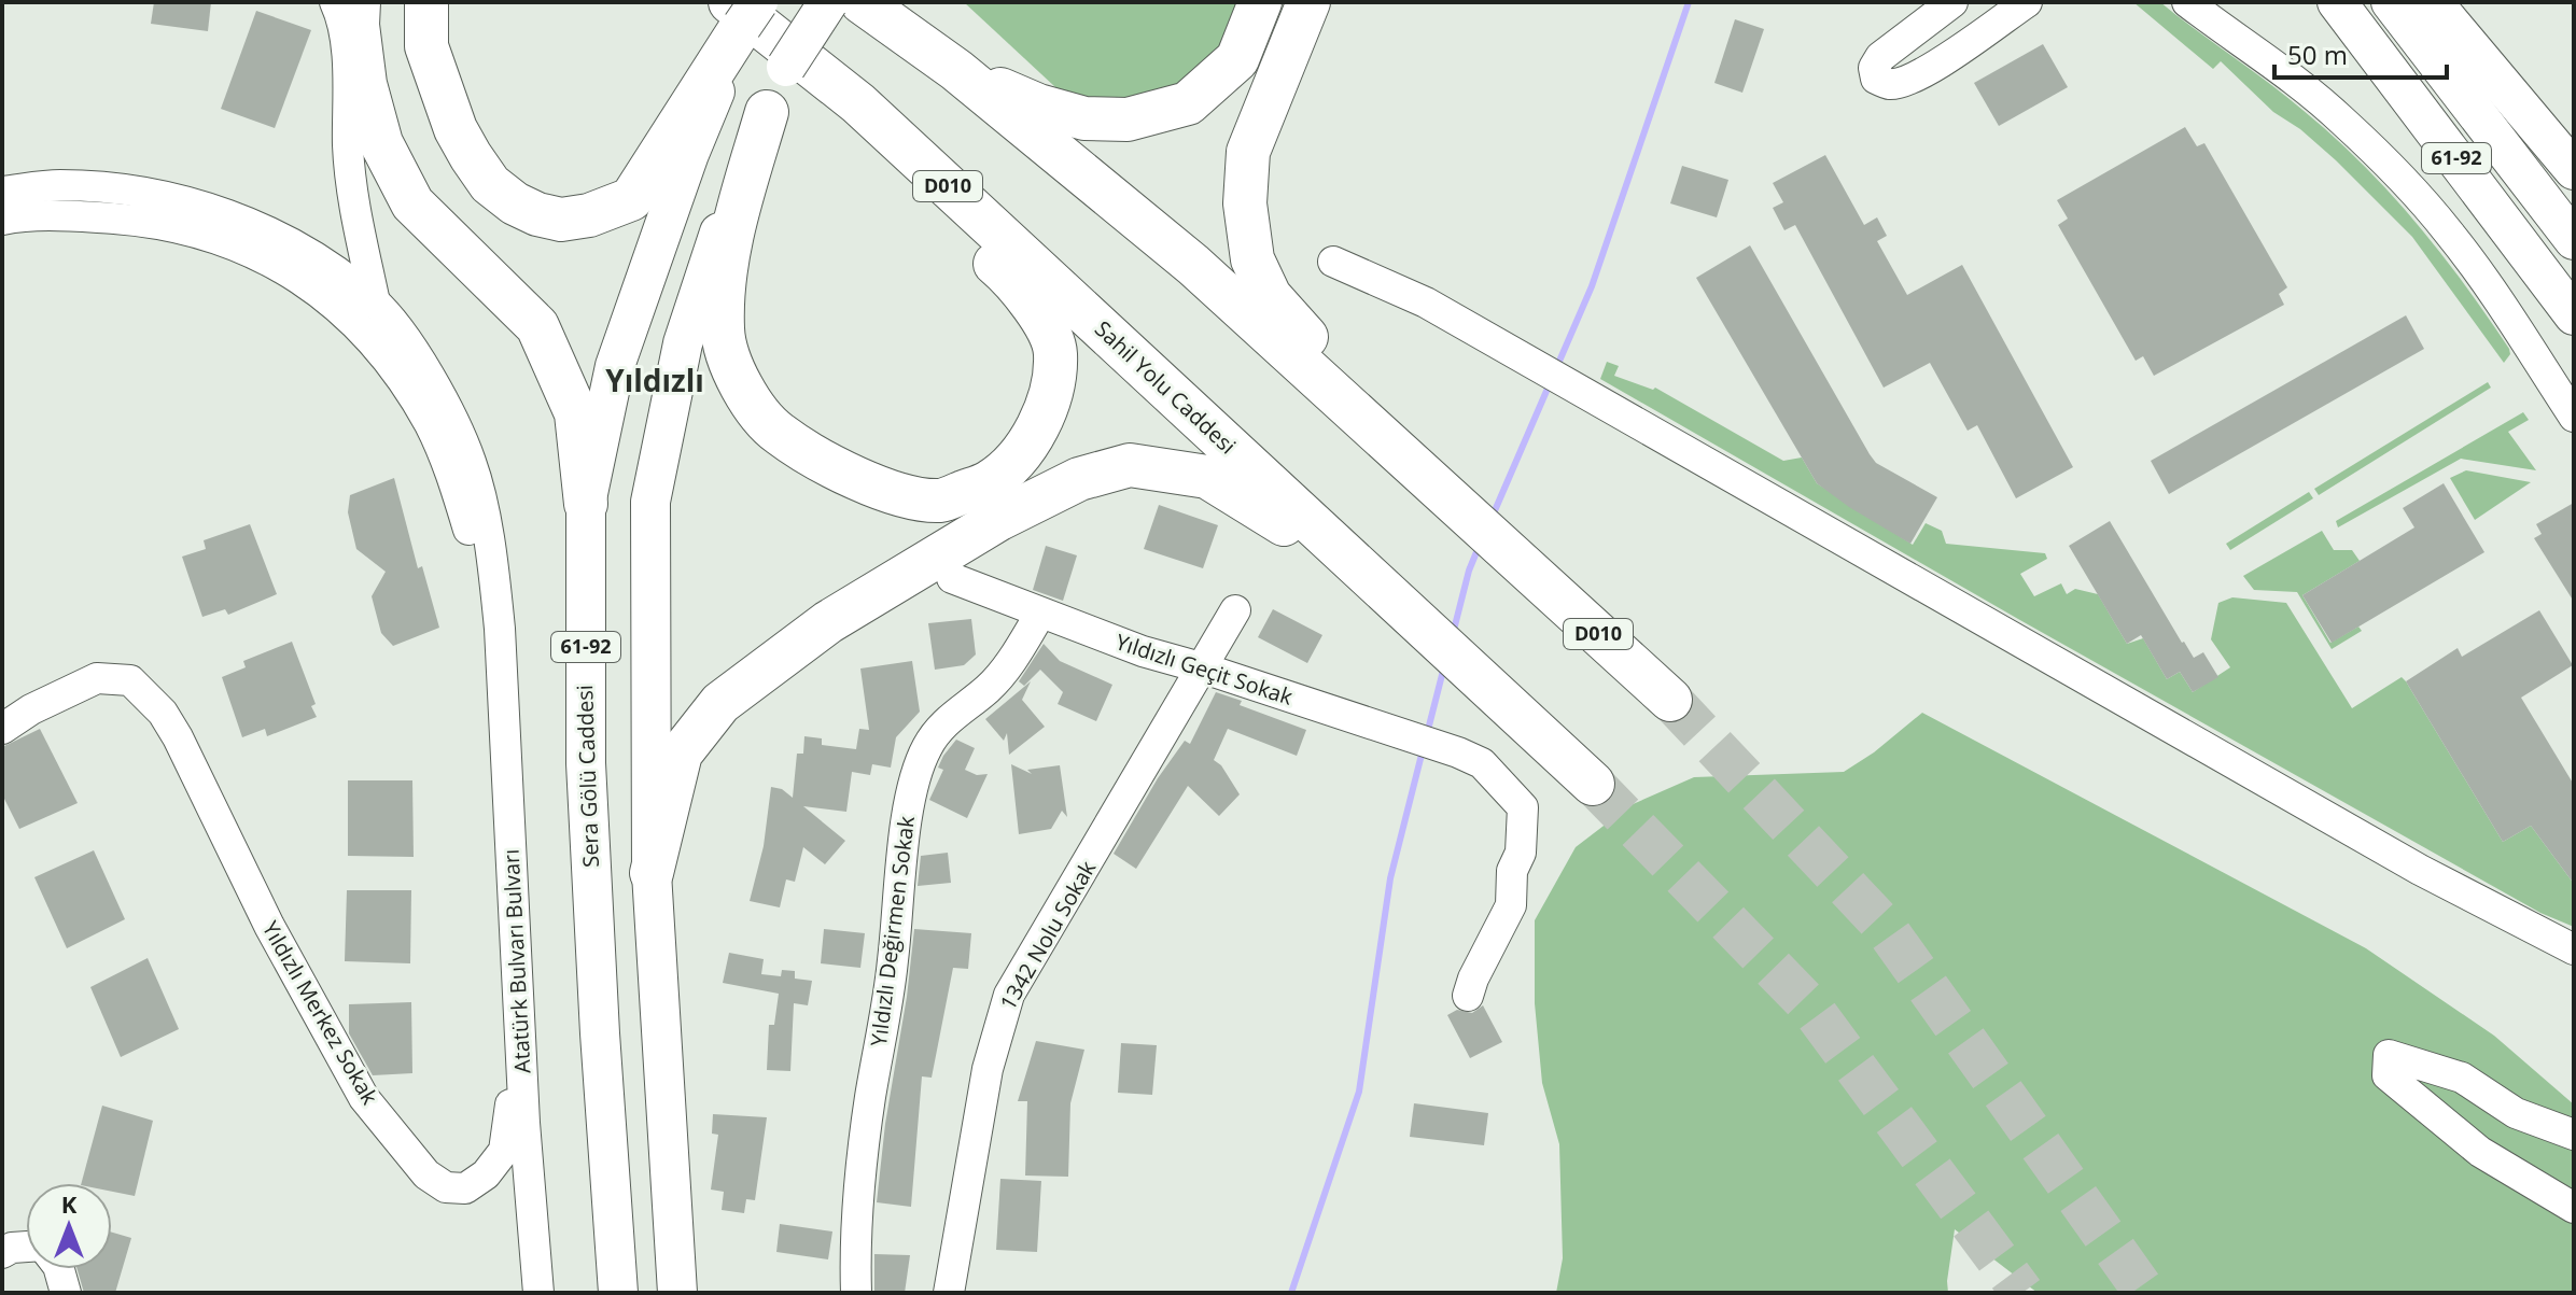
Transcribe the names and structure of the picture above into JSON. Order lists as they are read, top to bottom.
{
  "streets": {
    "highway": ["D010", "Sahil Yolu Caddesi"],
    "main road": ["61-92", "Sera Gölü Caddesi"],
    "street": [
      "Yıldızlı Geçit Sokak",
      "Yıldızlı Değirmen Sokak",
      "1342 Nolu Sokak",
      "Atatürk Bulvarı Bulvarı",
      "Yıldızlı Merkez Sokak"
    ]
  },
  "crossings": [
    ["Sahil Yolu Caddesi", "Sera Gölü Caddesi"],
    ["Yıldızlı Geçit Sokak", "Yıldızlı Değirmen Sokak"],
    ["Yıldızlı Geçit Sokak", "1342 Nolu Sokak"],
    ["Atatürk Bulvarı Bulvarı", "Yıldızlı Merkez Sokak"]
  ],
  "districts": ["Yıldızlı"],
  "scale_bar": "50 m",
  "north": "top"
}
